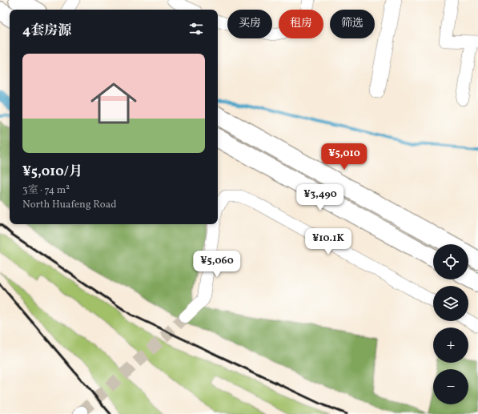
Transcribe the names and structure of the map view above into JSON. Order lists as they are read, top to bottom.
{
  "page": {
    "chip": ["买房", "租房", "筛选"],
    "heading": "4套房源",
    "list": [
      {
        "name": "¥5,010/月",
        "note": "3室 · 74 m² · North Huafeng Road"
      }
    ],
    "price": [
      "¥5,010",
      "¥3,490",
      "¥10.1K",
      "¥5,060"
    ],
    "map_buttons": ["+", "−"]
  }
}
